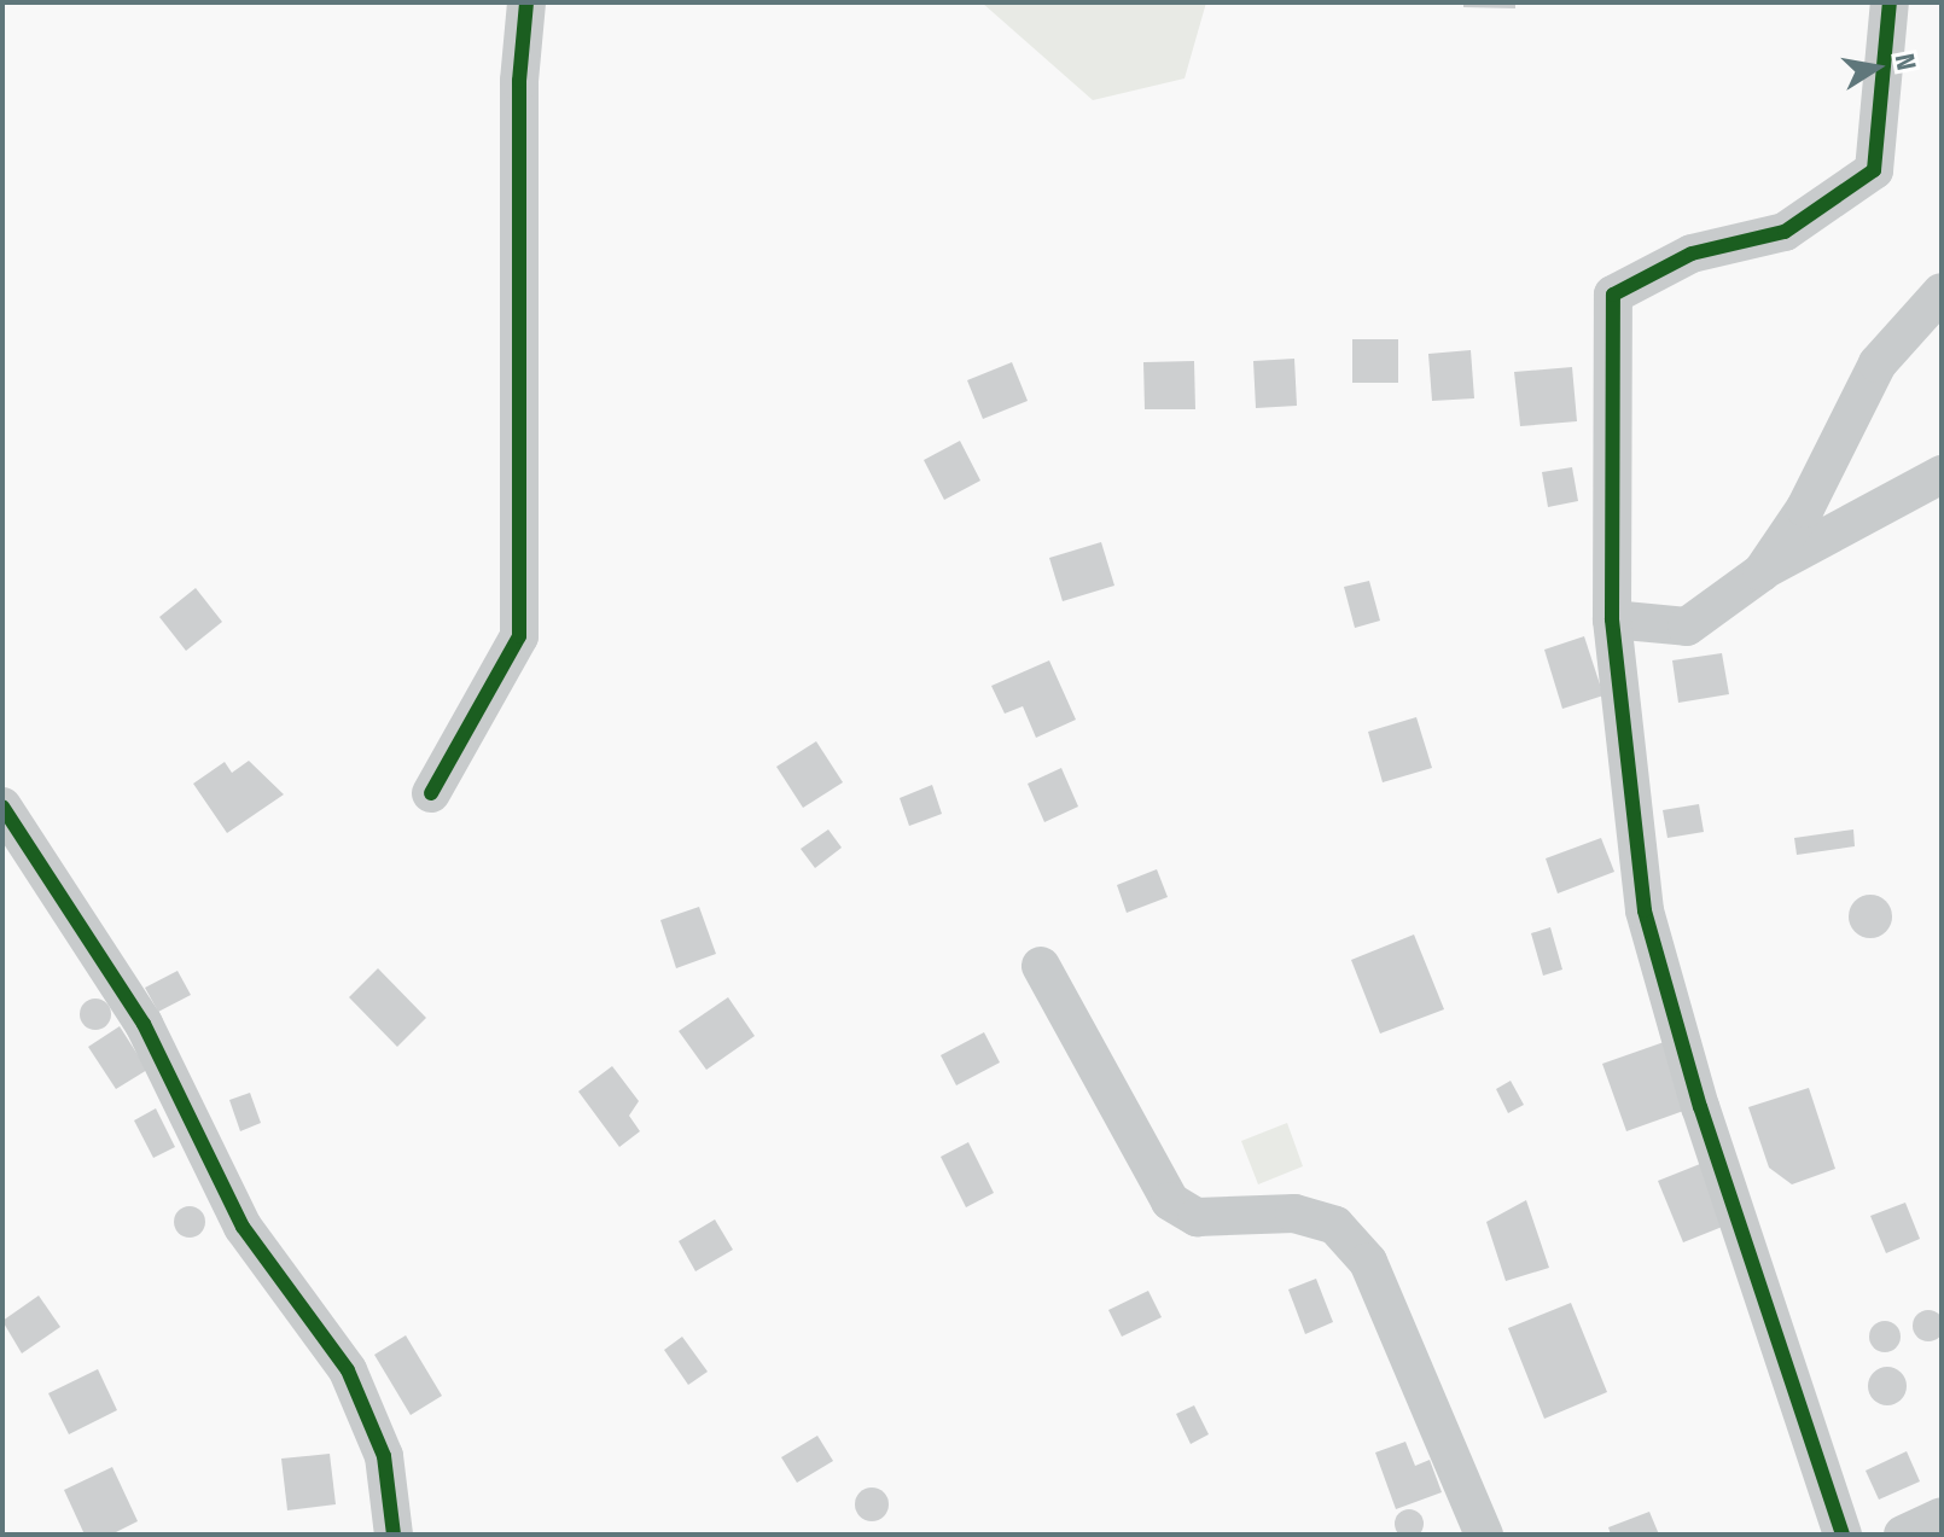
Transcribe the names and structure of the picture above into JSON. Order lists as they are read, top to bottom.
{
  "north": "right"
}
